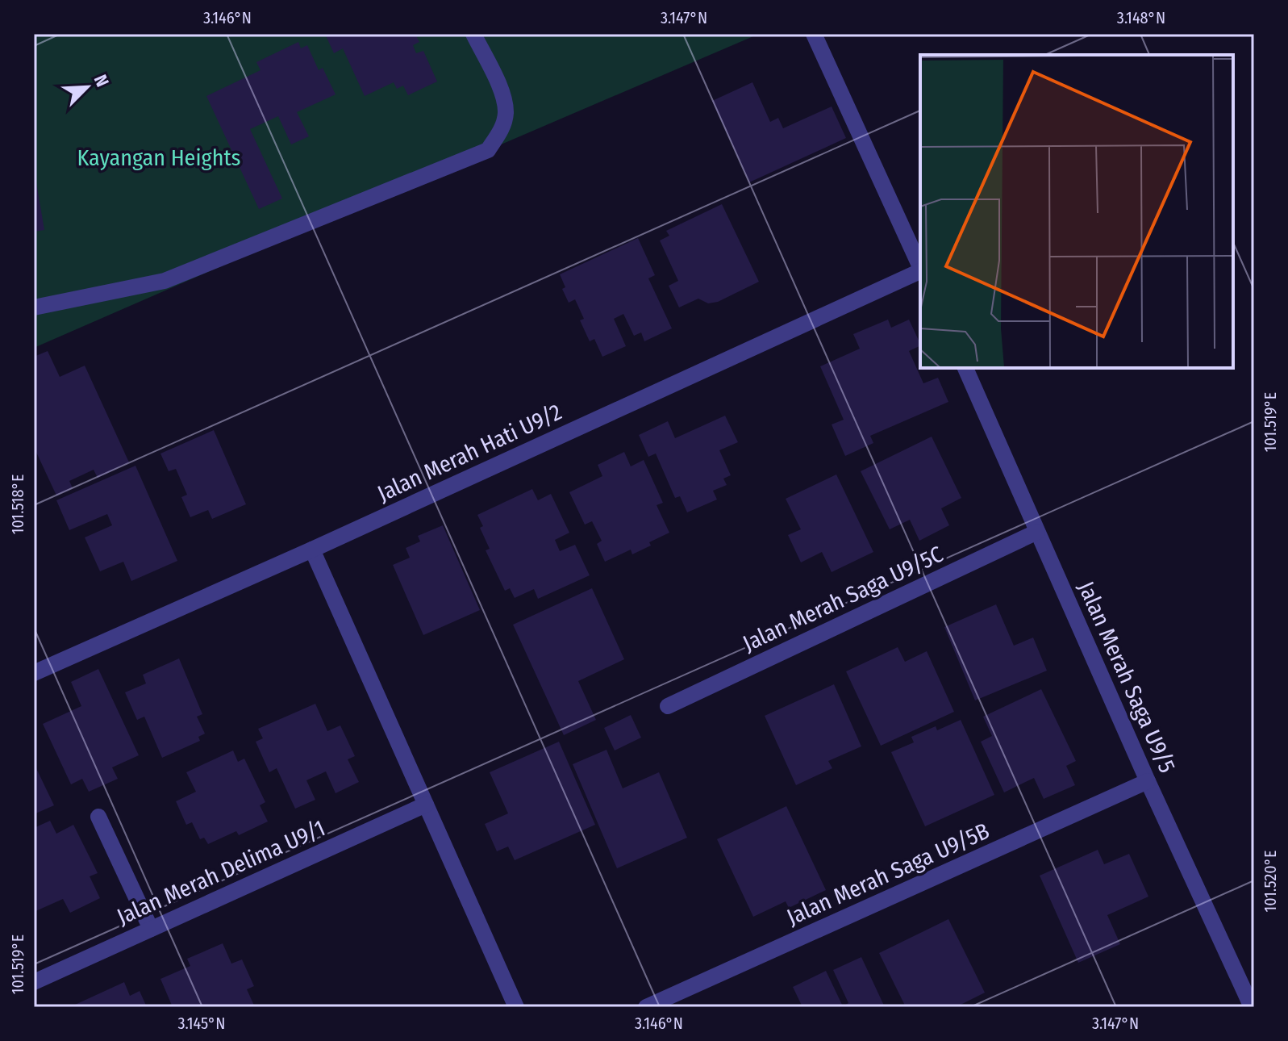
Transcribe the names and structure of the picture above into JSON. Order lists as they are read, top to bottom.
{
  "streets": {
    "street": [
      "Jalan Merah Hati U9/2",
      "Jalan Merah Saga U9/5C",
      "Jalan Merah Saga U9/5",
      "Jalan Merah Delima U9/1",
      "Jalan Merah Saga U9/5B"
    ]
  },
  "crossings": [
    ["Jalan Merah Saga U9/5C", "Jalan Merah Saga U9/5"],
    ["Jalan Merah Saga U9/5", "Jalan Merah Saga U9/5B"]
  ],
  "parks": ["Kayangan Heights"],
  "north": "top right",
  "coordinates": [
    "3.146°N",
    "3.147°N",
    "3.148°N",
    "101.519°E",
    "101.518°E",
    "101.520°E",
    "3.145°N"
  ]
}
